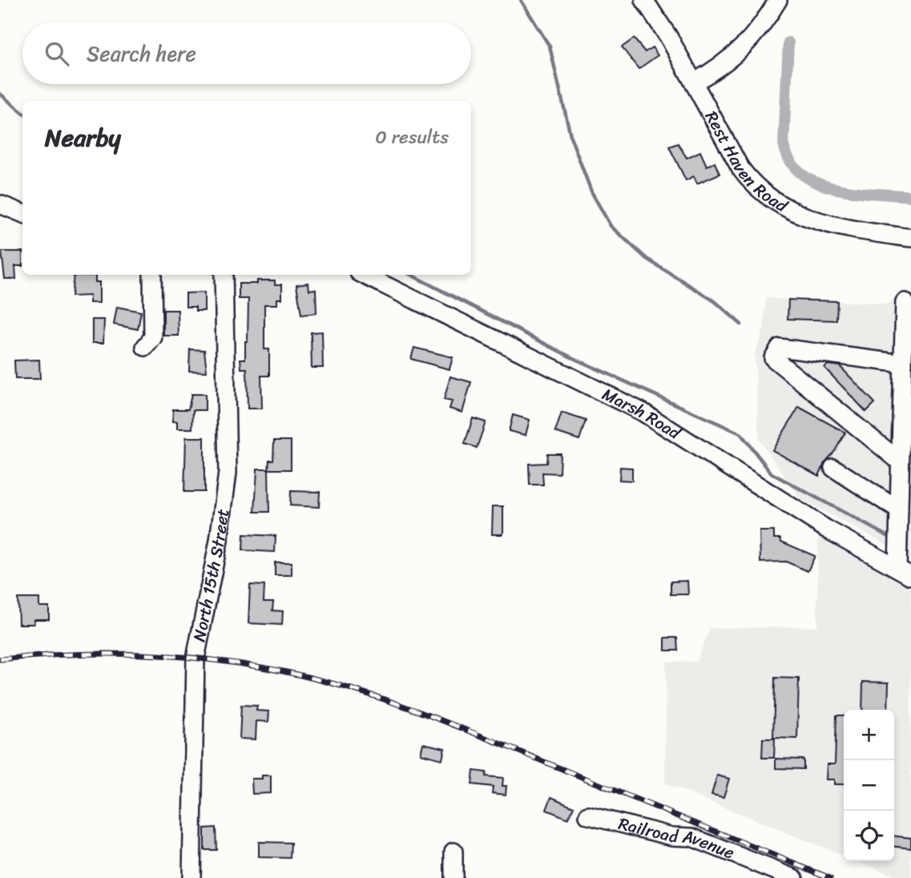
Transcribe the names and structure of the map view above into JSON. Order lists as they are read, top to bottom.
{
  "streets": {
    "street": [
      "Rest Haven Road",
      "Marsh Road",
      "North 15th Street",
      "Railroad Avenue"
    ]
  },
  "page": {
    "search": "Search here",
    "heading": ["Nearby", "0 results"],
    "map_buttons": ["+", "−"]
  }
}
